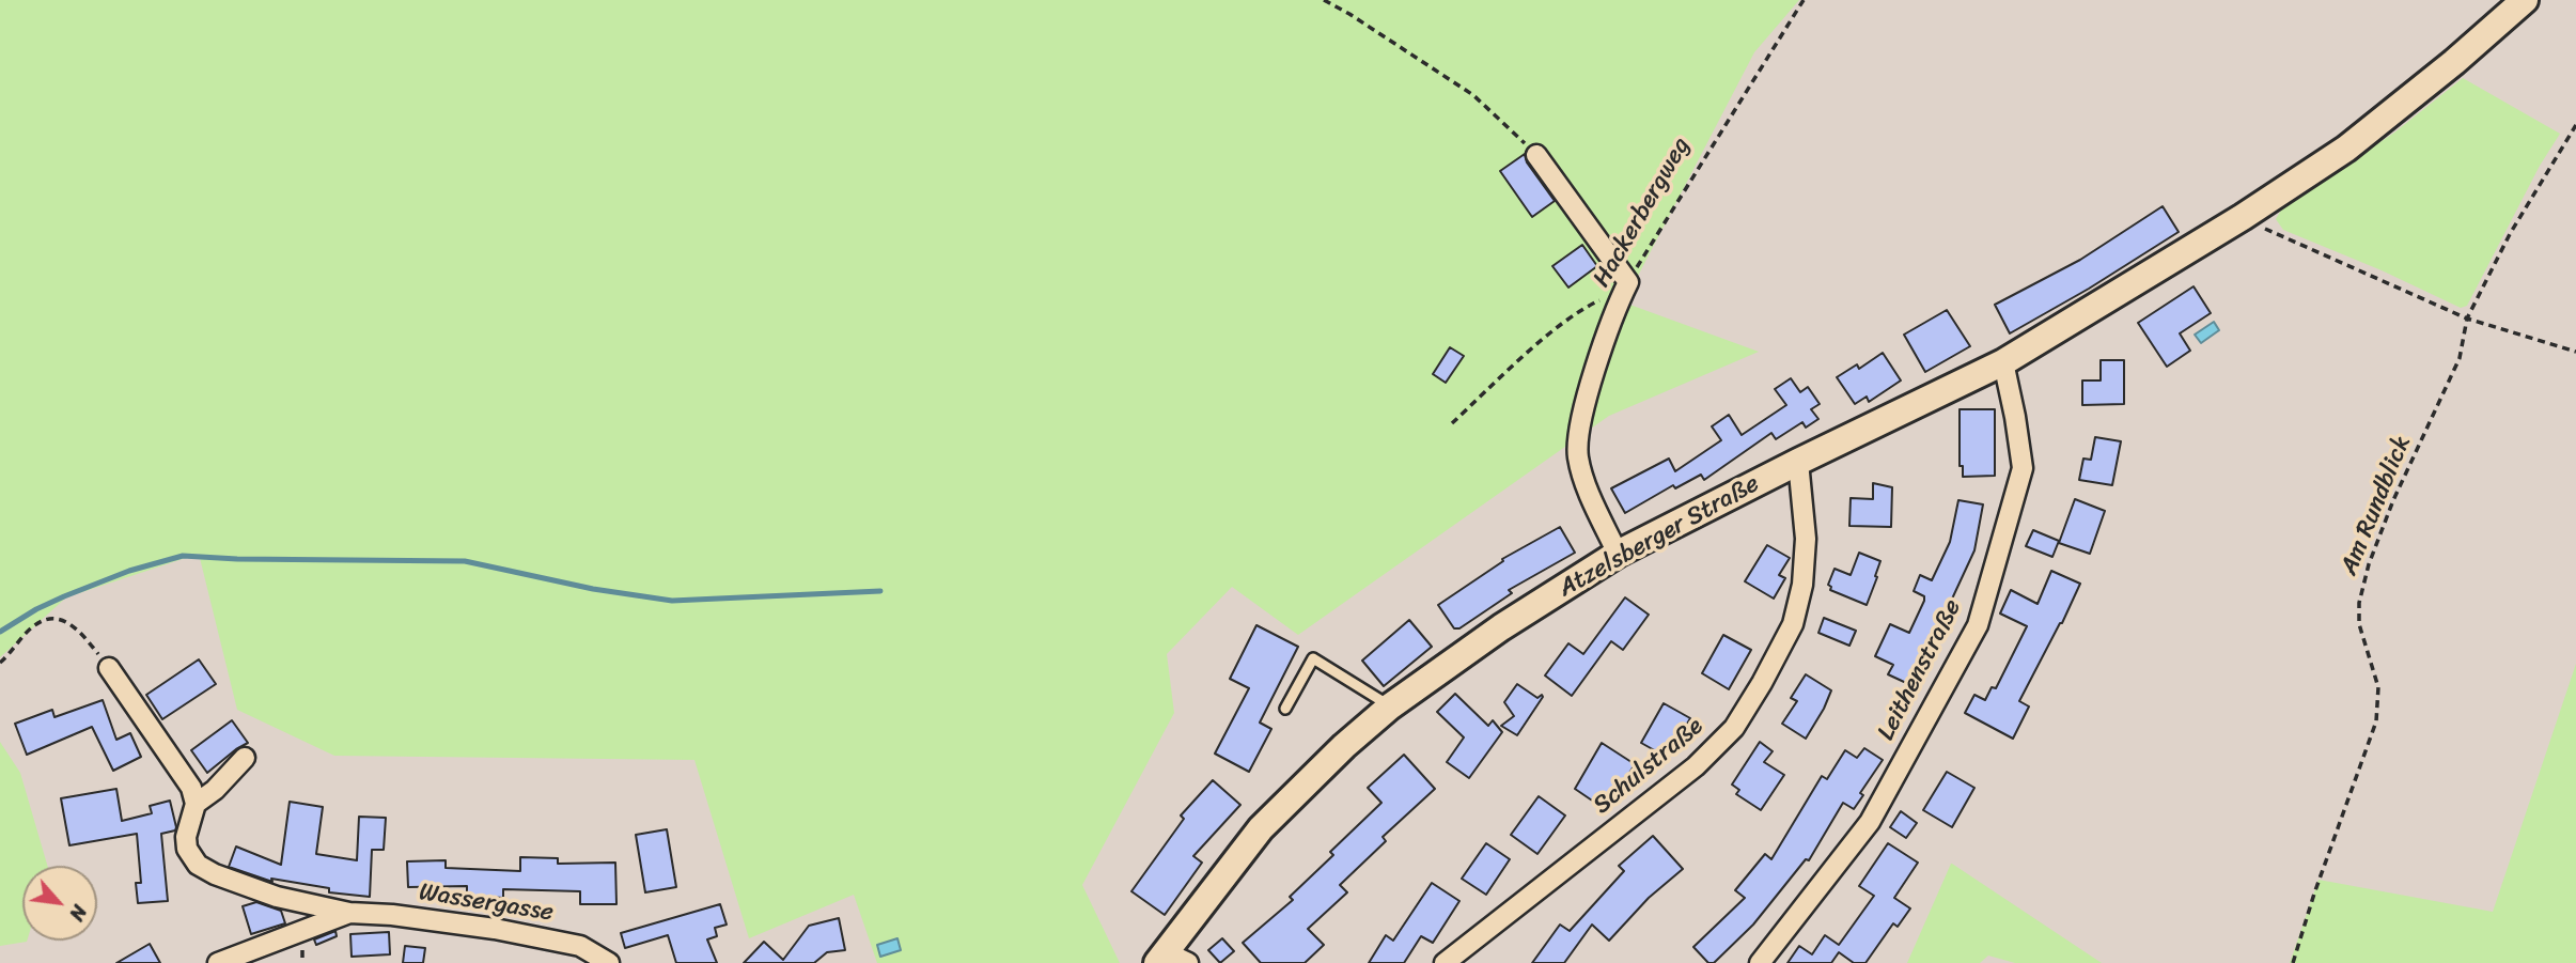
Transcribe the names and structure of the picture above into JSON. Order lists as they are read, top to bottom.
{
  "streets": {
    "street": [
      "Hackerbergweg",
      "Atzelsberger Straße",
      "Leithenstraße",
      "Schulstraße",
      "Wassergasse"
    ],
    "path": ["Am Rundblick"]
  },
  "crossings": [
    ["Hackerbergweg", "Atzelsberger Straße"],
    ["Atzelsberger Straße", "Leithenstraße"],
    ["Atzelsberger Straße", "Schulstraße"]
  ],
  "north": "bottom right"
}
